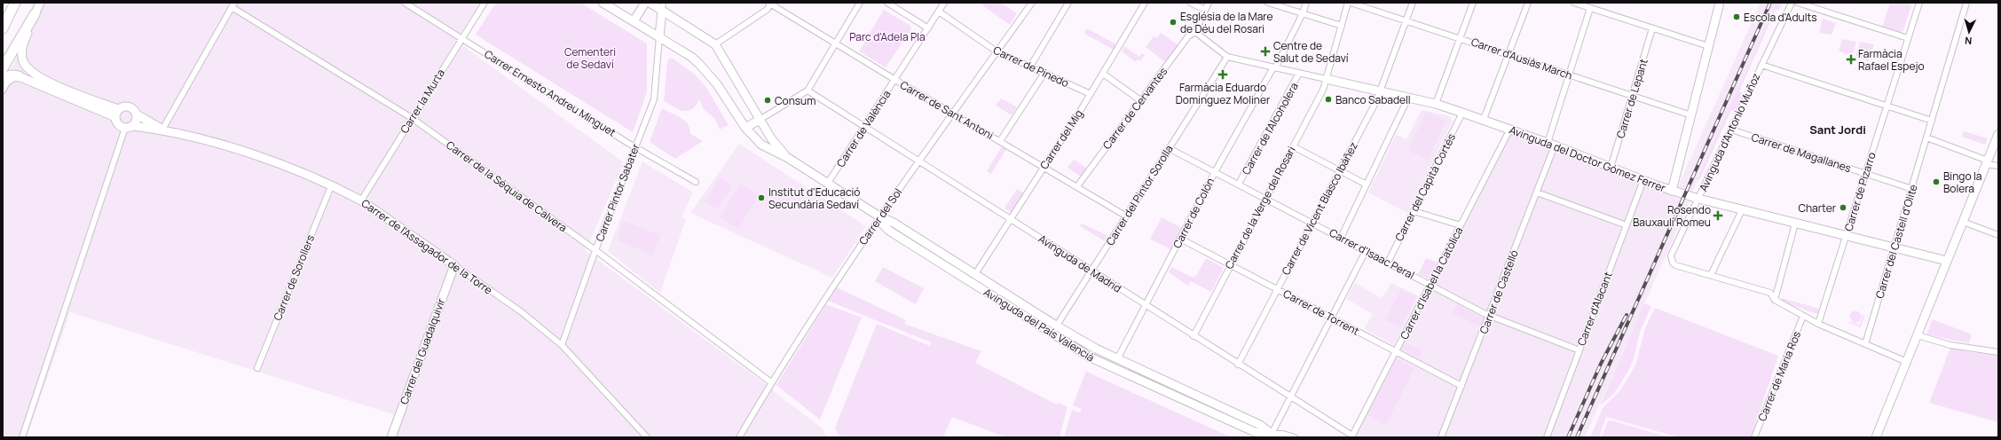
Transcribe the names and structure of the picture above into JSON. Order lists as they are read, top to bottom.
{
  "streets": {
    "street": [
      "Carrer d'Ausiàs March",
      "Carrer de Pinedo",
      "Carrer Ernesto Andreu Minguet",
      "Carrer de Lepant",
      "Carrer la Murta",
      "Carrer de Cervantes",
      "Carrer de Sant Antoni",
      "Carrer de València",
      "Carrer de l'Alcoholera",
      "Avinguda d’Antonio Muñoz",
      "Carrer del Mig",
      "Carrer de Magallanes",
      "Avinguda del Doctor Gómez Ferrer",
      "Carrer de la Séquia de Calvera",
      "Carrer del Capità Cortés",
      "Carrer de Pizarro",
      "Carrer Pintor Sabater",
      "Carrer del Pintor Sorolla",
      "Carrer de la Verge del Rosari",
      "Carrer de Vicent Blasco Ibáñez",
      "Carrer de Colón",
      "Carrer del Sol",
      "Carrer del Castell d'Olite",
      "Carrer de l'Assagador de la Torre",
      "Carrer d'Isaac Peral",
      "Avinguda de Madrid",
      "Carrer de Sorollers",
      "Carrer d'Isabel la Catòlica",
      "Carrer de Castelló",
      "Carrer d'Alacant",
      "Carrer de Torrent",
      "Avinguda del País Valencià",
      "Carrer del Guadalquivir",
      "Carrer de Maria Ros"
    ]
  },
  "crossings": [
    ["Carrer d'Ausiàs March", "Carrer de Lepant"],
    ["Carrer d'Ausiàs March", "Carrer de la Verge del Rosari"],
    ["Carrer d'Ausiàs March", "Carrer de Vicent Blasco Ibáñez"],
    ["Carrer d'Ausiàs March", "Carrer de Castelló"],
    ["Carrer de Pinedo", "Carrer de València"],
    ["Carrer de Pinedo", "Carrer del Mig"],
    ["Carrer de Pinedo", "Carrer del Sol"],
    ["Carrer Ernesto Andreu Minguet", "Carrer la Murta"],
    ["Carrer Ernesto Andreu Minguet", "Carrer Pintor Sabater"],
    ["Carrer de Lepant", "Avinguda del Doctor Gómez Ferrer"],
    ["Carrer la Murta", "Carrer de la Séquia de Calvera"],
    ["Carrer la Murta", "Carrer de l'Assagador de la Torre"],
    ["Carrer de Cervantes", "Carrer de Sant Antoni"],
    ["Carrer de Sant Antoni", "Carrer de València"],
    ["Carrer de Sant Antoni", "Carrer del Mig"],
    ["Carrer de Sant Antoni", "Carrer del Pintor Sorolla"],
    ["Carrer de Sant Antoni", "Carrer del Sol"],
    ["Carrer de València", "Avinguda de Madrid"],
    ["Carrer de València", "Avinguda del País Valencià"],
    ["Carrer de l'Alcoholera", "Avinguda del Doctor Gómez Ferrer"],
    ["Carrer de l'Alcoholera", "Carrer d'Isaac Peral"],
    ["Avinguda d’Antonio Muñoz", "Carrer de Magallanes"],
    ["Avinguda d’Antonio Muñoz", "Avinguda del Doctor Gómez Ferrer"],
    ["Carrer del Mig", "Avinguda de Madrid"],
    ["Carrer del Mig", "Avinguda del País Valencià"],
    ["Carrer de Magallanes", "Carrer de Pizarro"],
    ["Carrer de Magallanes", "Carrer del Castell d'Olite"],
    ["Avinguda del Doctor Gómez Ferrer", "Carrer del Capità Cortés"],
    ["Avinguda del Doctor Gómez Ferrer", "Carrer de Pizarro"],
    ["Avinguda del Doctor Gómez Ferrer", "Carrer del Pintor Sorolla"],
    ["Avinguda del Doctor Gómez Ferrer", "Carrer de la Verge del Rosari"],
    ["Avinguda del Doctor Gómez Ferrer", "Carrer de Vicent Blasco Ibáñez"],
    ["Avinguda del Doctor Gómez Ferrer", "Carrer de Colón"],
    ["Avinguda del Doctor Gómez Ferrer", "Carrer del Castell d'Olite"],
    ["Avinguda del Doctor Gómez Ferrer", "Carrer d'Isabel la Catòlica"],
    ["Avinguda del Doctor Gómez Ferrer", "Carrer de Castelló"],
    ["Avinguda del Doctor Gómez Ferrer", "Carrer d'Alacant"],
    ["Carrer de la Séquia de Calvera", "Carrer Pintor Sabater"],
    ["Carrer de la Séquia de Calvera", "Carrer del Sol"],
    ["Carrer del Capità Cortés", "Carrer d'Isaac Peral"],
    ["Carrer Pintor Sabater", "Carrer de l'Assagador de la Torre"],
    ["Carrer Pintor Sabater", "Avinguda del País Valencià"],
    ["Carrer del Pintor Sorolla", "Carrer d'Isaac Peral"],
    ["Carrer del Pintor Sorolla", "Avinguda de Madrid"],
    ["Carrer del Pintor Sorolla", "Avinguda del País Valencià"],
    ["Carrer de la Verge del Rosari", "Carrer d'Isaac Peral"],
    ["Carrer de la Verge del Rosari", "Avinguda de Madrid"],
    ["Carrer de la Verge del Rosari", "Carrer de Torrent"],
    ["Carrer de Vicent Blasco Ibáñez", "Carrer d'Isaac Peral"],
    ["Carrer de Vicent Blasco Ibáñez", "Avinguda de Madrid"],
    ["Carrer de Vicent Blasco Ibáñez", "Carrer de Torrent"],
    ["Carrer de Colón", "Carrer d'Isaac Peral"],
    ["Carrer de Colón", "Avinguda de Madrid"],
    ["Carrer de Colón", "Carrer de Torrent"],
    ["Carrer de Colón", "Avinguda del País Valencià"],
    ["Carrer del Sol", "Avinguda de Madrid"],
    ["Carrer del Sol", "Avinguda del País Valencià"],
    ["Carrer de l'Assagador de la Torre", "Carrer de Sorollers"],
    ["Carrer de l'Assagador de la Torre", "Carrer del Guadalquivir"],
    ["Carrer d'Isaac Peral", "Carrer d'Isabel la Catòlica"],
    ["Carrer d'Isaac Peral", "Carrer de Castelló"],
    ["Carrer d'Isaac Peral", "Carrer d'Alacant"],
    ["Avinguda de Madrid", "Carrer d'Isabel la Catòlica"],
    ["Carrer d'Isabel la Catòlica", "Carrer de Torrent"],
    ["Carrer de Castelló", "Carrer de Torrent"]
  ],
  "districts": ["Sant Jordi"],
  "parks": ["Parc d'Adela Pla", "Cementeri de Sedaví"],
  "places": {
    "other": [
      "Escola d'Adults",
      "Església de la Mare de Déu del Rosari",
      "Banco Sabadell",
      "Consum",
      "Bingo la Bolera",
      "Institut d'Educació Secundària Sedaví",
      "Charter"
    ],
    "health": [
      "Centre de Salut de Sedaví",
      "Farmàcia Rafael Espejo",
      "Farmàcia Eduardo Dominguez Moliner",
      "Rosendo Bauxaulí Romeu"
    ]
  },
  "north": "bottom"
}
